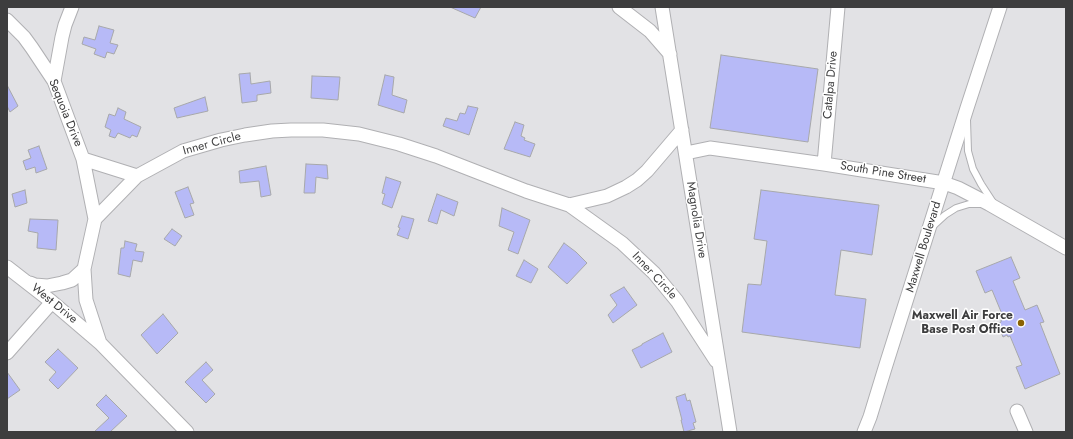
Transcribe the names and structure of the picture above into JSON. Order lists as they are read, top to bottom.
{
  "streets": {
    "street": [
      "Catalpa Drive",
      "Sequoia Drive",
      "Inner Circle",
      "South Pine Street",
      "Magnolia Drive",
      "Maxwell Boulevard",
      "West Drive"
    ]
  },
  "crossings": [
    ["Catalpa Drive", "South Pine Street"],
    ["Sequoia Drive", "Inner Circle"],
    ["Inner Circle", "Magnolia Drive"],
    ["South Pine Street", "Magnolia Drive"],
    ["South Pine Street", "Maxwell Boulevard"]
  ],
  "places": ["Maxwell Air Force Base Post Office"]
}
